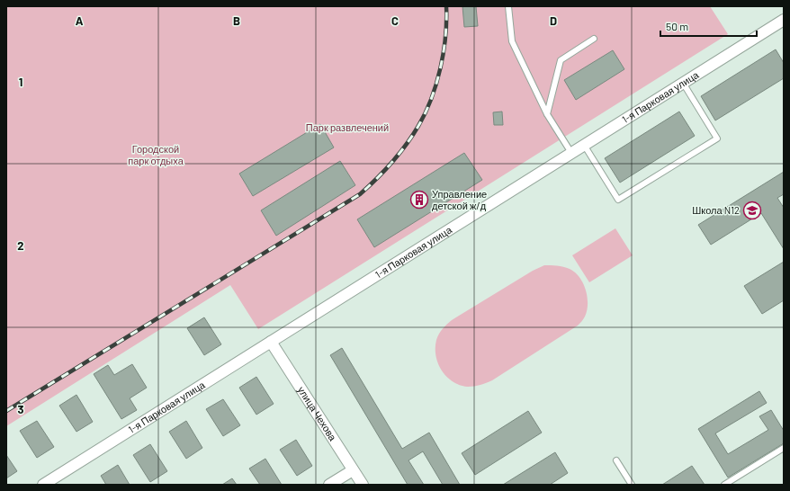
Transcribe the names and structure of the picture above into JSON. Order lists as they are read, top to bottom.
{
  "streets": {
    "street": ["1-я Парковая улица", "улица Чехова"]
  },
  "crossings": [
    ["1-я Парковая улица", "улица Чехова"]
  ],
  "parks": ["Парк развлечений", "Городской парк отдыха"],
  "places": {
    "building": ["Управление детской ж/д"],
    "school or university": ["Школа N12"]
  },
  "scale_bar": "50 m",
  "grid": {
    "columns": [
      "A",
      "B",
      "C",
      "D"
    ],
    "rows": ["1", "2", "3"]
  }
}
